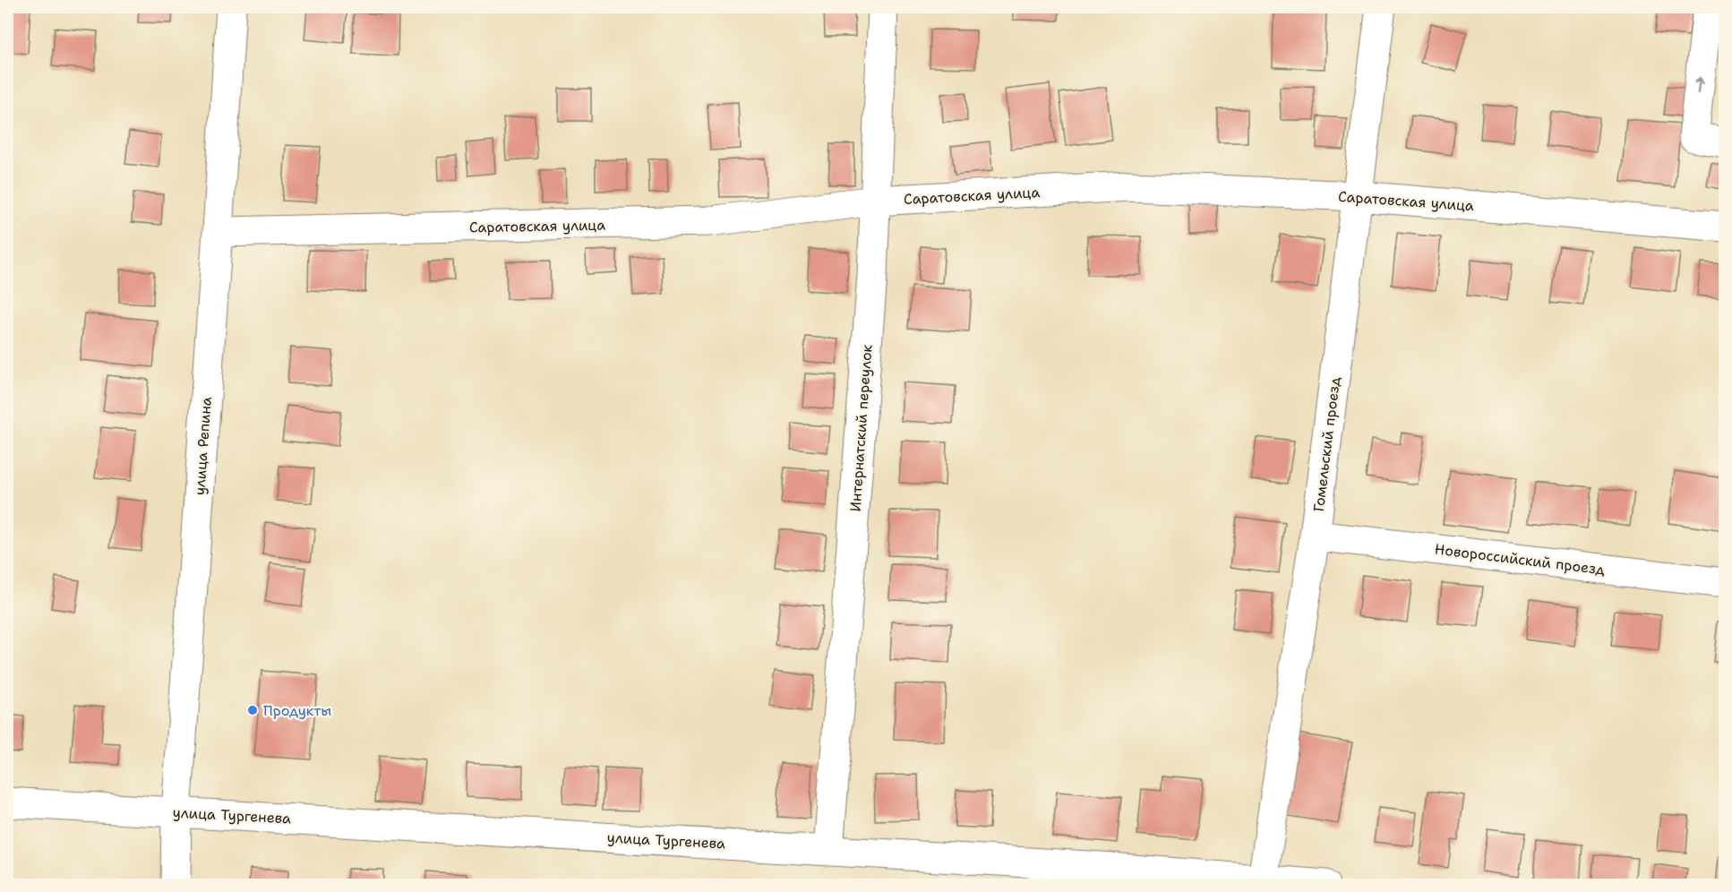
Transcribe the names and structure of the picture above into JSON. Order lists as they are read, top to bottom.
{
  "streets": {
    "street": [
      "Саратовская улица",
      "Интернатский переулок",
      "Гомельский проезд",
      "улица Репина",
      "Новороссийский проезд",
      "улица Тургенева"
    ]
  },
  "crossings": [
    ["Саратовская улица", "Интернатский переулок"],
    ["Саратовская улица", "Гомельский проезд"],
    ["Саратовская улица", "улица Репина"],
    ["Интернатский переулок", "улица Тургенева"],
    ["Гомельский проезд", "Новороссийский проезд"],
    ["Гомельский проезд", "улица Тургенева"],
    ["улица Репина", "улица Тургенева"]
  ],
  "places": ["Продукты"]
}
